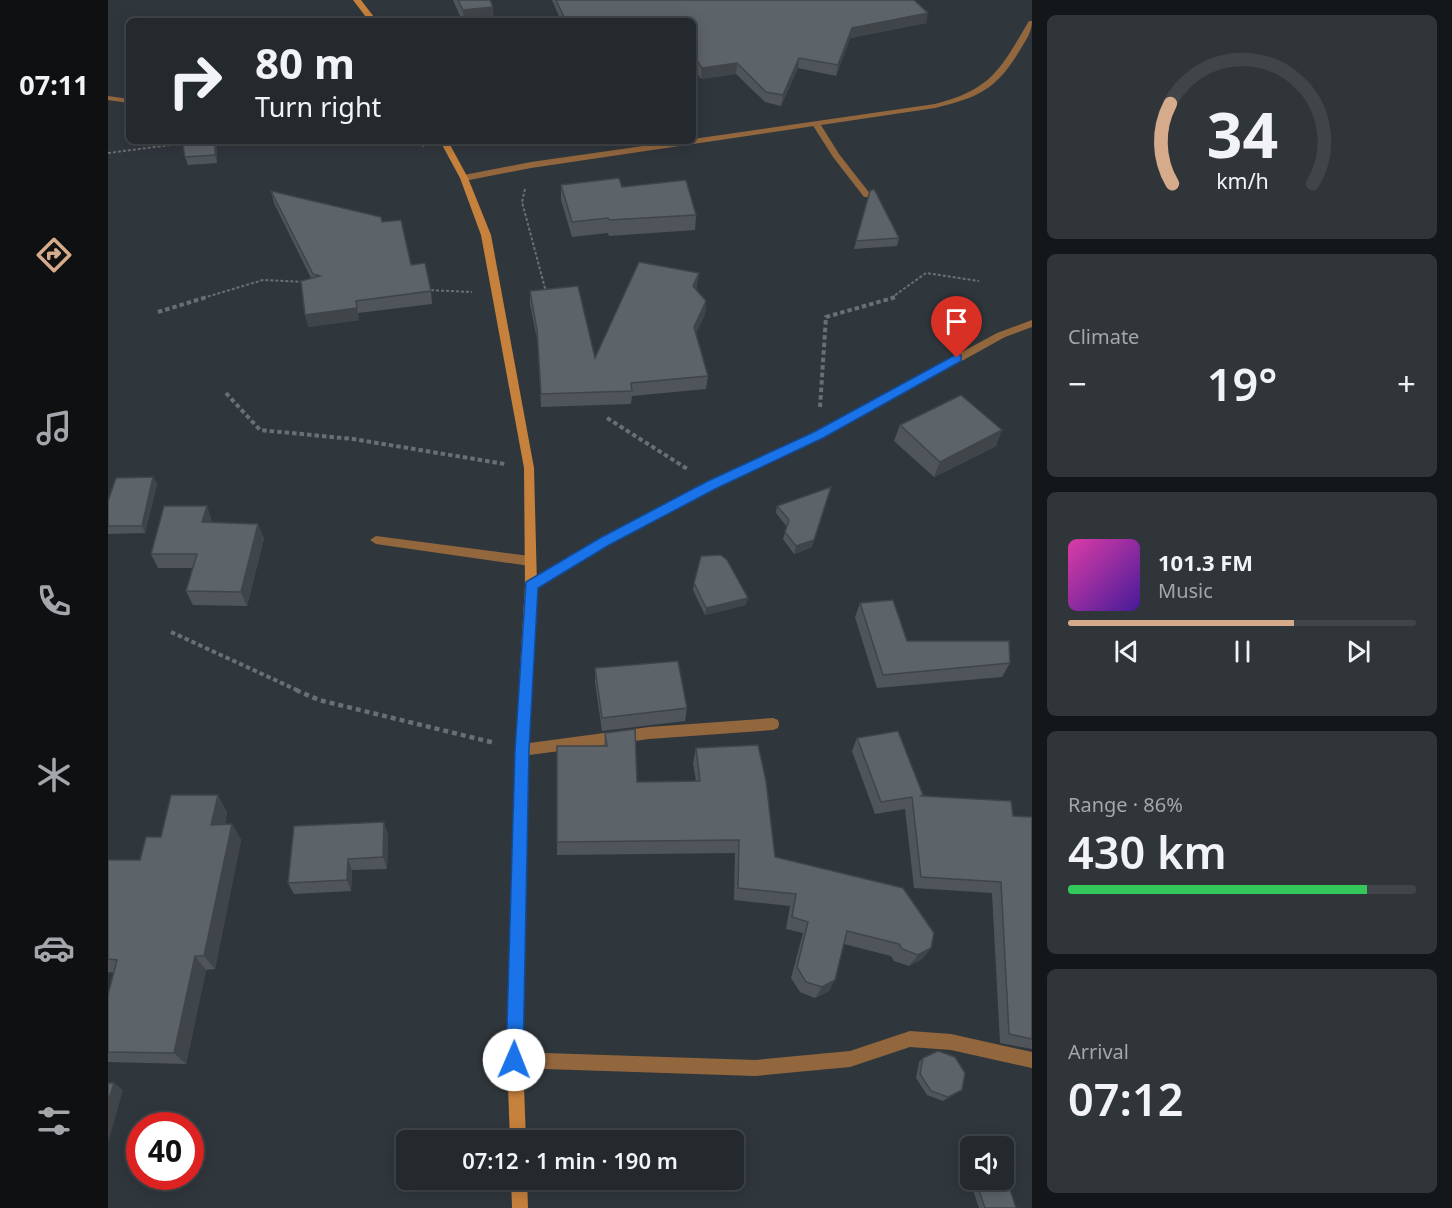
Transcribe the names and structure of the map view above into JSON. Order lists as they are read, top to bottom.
{
  "page": {
    "tabs": "07:11",
    "turn": ["80 m", "Turn right"],
    "tile": [
      "Climate",
      ["Range · 86%", "430 km"],
      ["Arrival", "07:12"]
    ],
    "heat": ["−", "19°", "+"],
    "song": ["101.3 FM", "Music"],
    "limit": "40",
    "trip": "07:12 · 1 min · 190 m",
    "gauge": ["34", "km/h"]
  }
}
